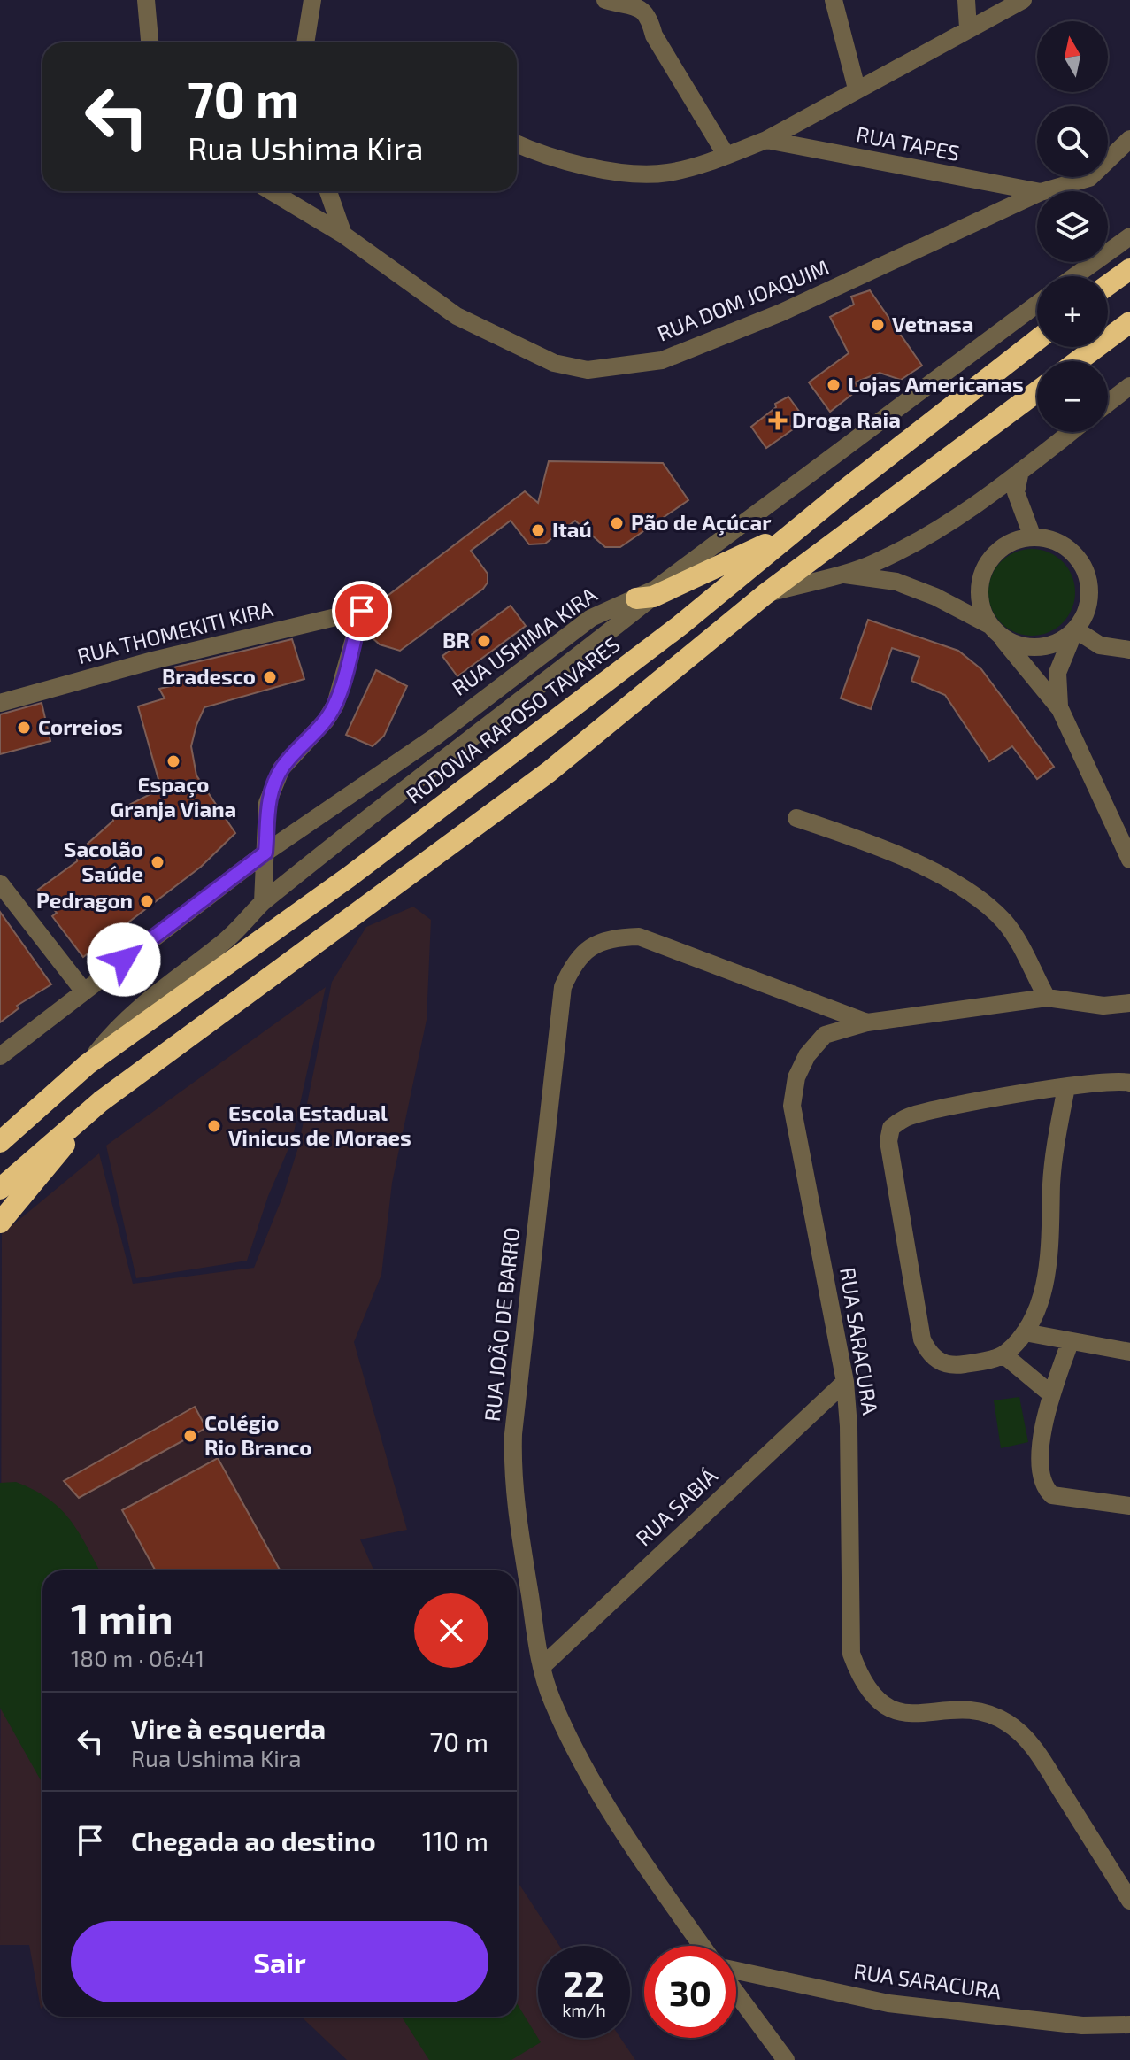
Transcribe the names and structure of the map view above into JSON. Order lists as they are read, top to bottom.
{
  "streets": {
    "highway": ["RODOVIA RAPOSO TAVARES"],
    "street": [
      "RUA TAPES",
      "RUA DOM JOAQUIM",
      "RUA THOMEKITI KIRA",
      "RUA USHIMA KIRA",
      "RUA JOÃO DE BARRO",
      "RUA SARACURA",
      "RUA SABIÁ"
    ]
  },
  "crossings": [
    ["RUA THOMEKITI KIRA", "RUA USHIMA KIRA"],
    ["RUA JOÃO DE BARRO", "RUA SARACURA"],
    ["RUA JOÃO DE BARRO", "RUA SABIÁ"],
    ["RUA SARACURA", "RUA SABIÁ"]
  ],
  "places": {
    "other": [
      "Vetnasa",
      "Lojas Americanas",
      "Pão de Açúcar",
      "Itaú",
      "BR",
      "Bradesco",
      "Correios",
      "Espaço Granja Viana",
      "Sacolão Saúde",
      "Pedragon",
      "Escola Estadual Vinicus de Moraes",
      "Colégio Rio Branco"
    ],
    "health": ["Droga Raia"]
  },
  "north": "top",
  "page": {
    "map_buttons": ["+", "−"],
    "turn": ["70 m", "Rua Ushima Kira"],
    "heading": ["1 min", "180 m · 06:41"],
    "list": [
      {
        "name": "Vire à esquerda",
        "note": "Rua Ushima Kira",
        "value": "70 m"
      },
      {
        "name": "Chegada ao destino",
        "value": "110 m"
      }
    ],
    "buttons": "Sair",
    "speed": "22 km/h",
    "limit": "30"
  }
}
